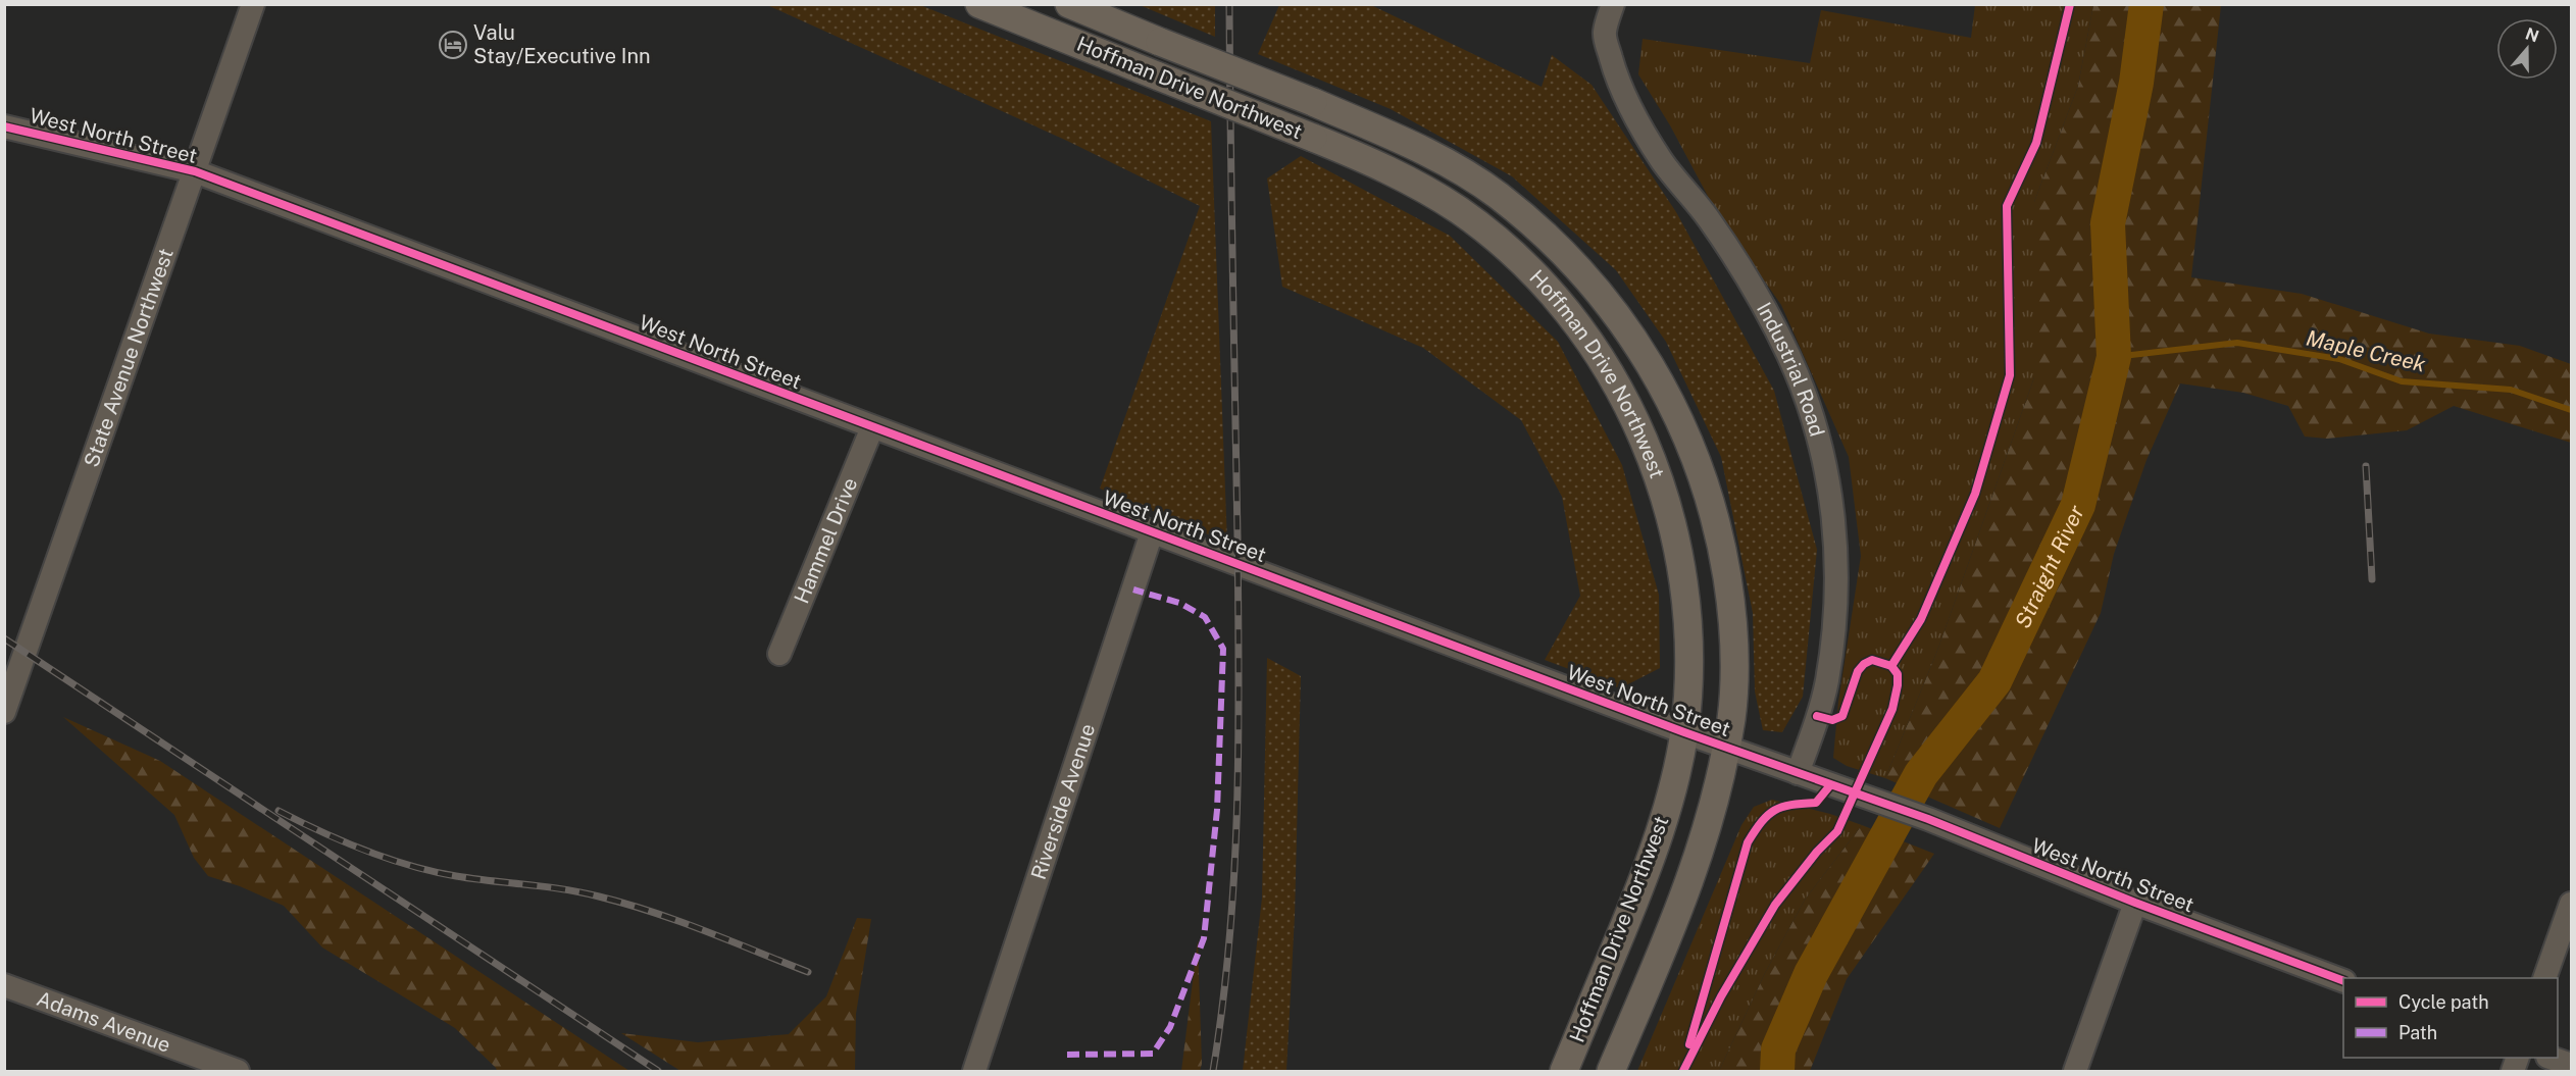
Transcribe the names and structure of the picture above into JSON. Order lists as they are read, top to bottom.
{
  "streets": {
    "main road": ["Hoffman Drive Northwest"],
    "street": [
      "West North Street",
      "State Avenue Northwest",
      "Industrial Road",
      "Hammel Drive",
      "Riverside Avenue",
      "Adams Avenue"
    ]
  },
  "crossings": [
    ["Hoffman Drive Northwest", "West North Street"],
    ["West North Street", "State Avenue Northwest"],
    ["West North Street", "Industrial Road"],
    ["West North Street", "Hammel Drive"],
    ["West North Street", "Riverside Avenue"]
  ],
  "water": ["Maple Creek", "Straight River"],
  "places": {
    "hotel": ["Valu Stay/Executive Inn"]
  },
  "legend": ["Cycle path", "Path"],
  "north": "top"
}
